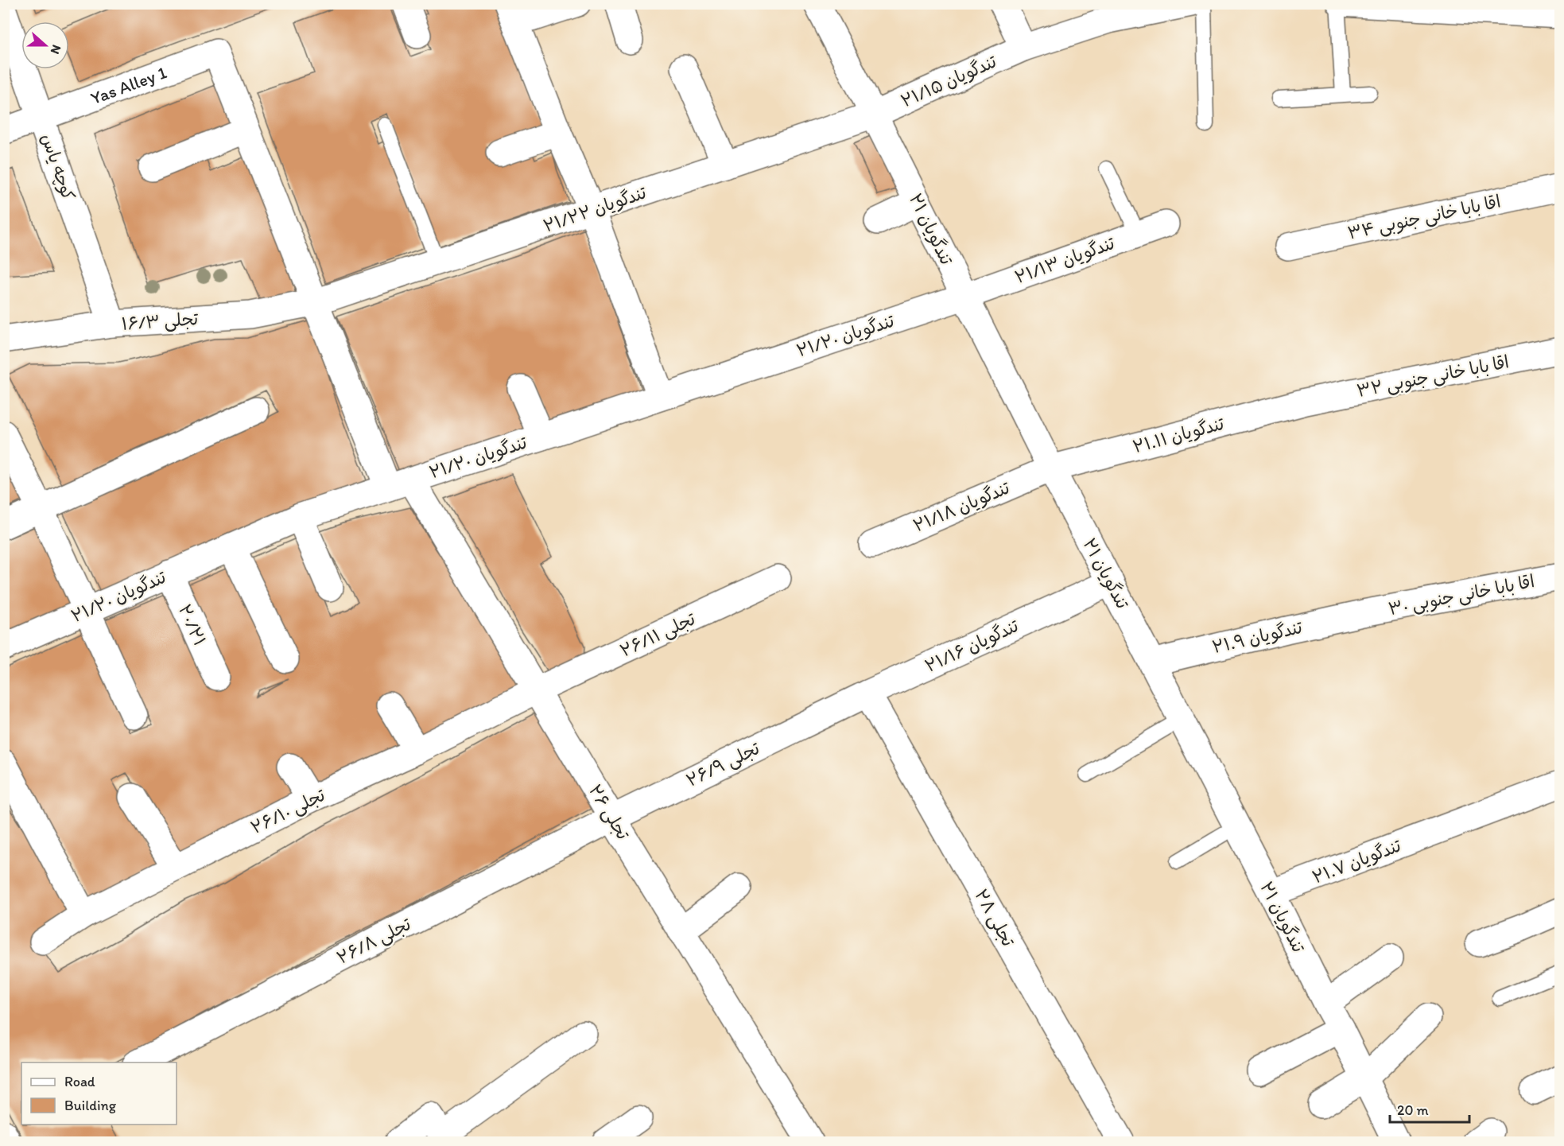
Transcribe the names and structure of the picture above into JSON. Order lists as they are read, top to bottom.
{
  "streets": {
    "street": [
      "۲۱/۱۵ تندگویان",
      "Yas Alley 1",
      "کوچه یاس",
      "۲۱/۲۲ تندگویان",
      "۳۴ اقا بابا خانی جنوبی",
      "۲۱ تندگویان",
      "۲۱/۱۳ تندگویان",
      "۱۶/۳ تجلی",
      "۲۱/۲۰ تندگویان",
      "۳۲ اقا بابا خانی جنوبی",
      "۲۱.۱۱ تندگویان",
      "۲۱/۱۸ تندگویان",
      "۳۰ اقا بابا خانی جنوبی",
      "۲۰/۲۱",
      "۲۶/۱۱ تجلی",
      "۲۱.۹ تندگویان",
      "۲۱/۱۶ تندگویان",
      "۲۶/۹ تجلی",
      "۲۶/۱۰ تجلی",
      "۲۶ تجلی",
      "۲۱.۷ تندگویان",
      "۲۸ تجلی",
      "۲۶/۸ تجلی"
    ]
  },
  "crossings": [
    ["۲۱/۱۵ تندگویان", "۲۱/۲۲ تندگویان"],
    ["۲۱/۱۵ تندگویان", "۲۱ تندگویان"],
    ["Yas Alley 1", "کوچه یاس"],
    ["Yas Alley 1", "۲۶ تجلی"],
    ["کوچه یاس", "۱۶/۳ تجلی"],
    ["۲۱/۲۲ تندگویان", "۲۱ تندگویان"],
    ["۲۱/۲۲ تندگویان", "۱۶/۳ تجلی"],
    ["۲۱/۲۲ تندگویان", "۲۶ تجلی"],
    ["۲۱ تندگویان", "۲۱/۱۳ تندگویان"],
    ["۲۱ تندگویان", "۲۱/۲۰ تندگویان"],
    ["۲۱ تندگویان", "۲۱.۱۱ تندگویان"],
    ["۲۱ تندگویان", "۲۱/۱۸ تندگویان"],
    ["۲۱ تندگویان", "۲۱.۹ تندگویان"],
    ["۲۱ تندگویان", "۲۱/۱۶ تندگویان"],
    ["۲۱ تندگویان", "۲۱.۷ تندگویان"],
    ["۲۱/۱۳ تندگویان", "۲۱/۲۰ تندگویان"],
    ["۱۶/۳ تجلی", "۲۶ تجلی"],
    ["۲۱/۲۰ تندگویان", "۲۰/۲۱"],
    ["۲۱/۲۰ تندگویان", "۲۶ تجلی"],
    ["۳۲ اقا بابا خانی جنوبی", "۲۱.۱۱ تندگویان"],
    ["۲۱.۱۱ تندگویان", "۲۱/۱۸ تندگویان"],
    ["۳۰ اقا بابا خانی جنوبی", "۲۱.۹ تندگویان"],
    ["۲۶/۱۱ تجلی", "۲۶/۱۰ تجلی"],
    ["۲۶/۱۱ تجلی", "۲۶ تجلی"],
    ["۲۱/۱۶ تندگویان", "۲۶/۹ تجلی"],
    ["۲۱/۱۶ تندگویان", "۲۸ تجلی"],
    ["۲۶/۹ تجلی", "۲۶ تجلی"],
    ["۲۶/۹ تجلی", "۲۶/۸ تجلی"],
    ["۲۶/۱۰ تجلی", "۲۶ تجلی"],
    ["۲۶ تجلی", "۲۶/۸ تجلی"]
  ],
  "legend": ["Road", "Building"],
  "scale_bar": "20 m",
  "north": "right"
}
